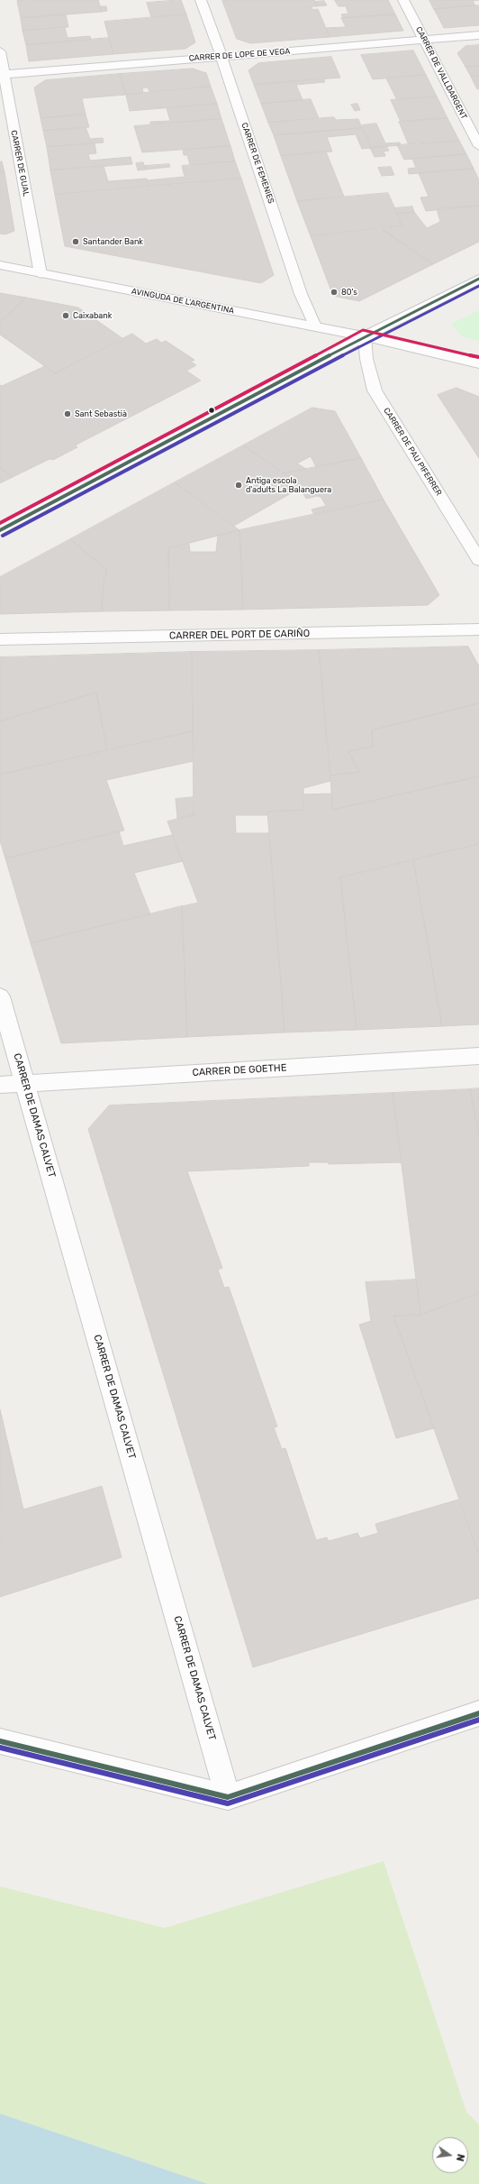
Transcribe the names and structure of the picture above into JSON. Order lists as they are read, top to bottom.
{
  "streets": {
    "street": [
      "CARRER DE LOPE DE VEGA",
      "CARRER DE VALLDARGENT",
      "CARRER DE GUAL",
      "CARRER DE FEMENIES",
      "AVINGUDA DE L'ARGENTINA",
      "CARRER DE PAU PIFERRER",
      "CARRER DEL PORT DE CARIÑO",
      "CARRER DE GOETHE",
      "CARRER DE DAMAS CALVET"
    ]
  },
  "crossings": [
    ["CARRER DE LOPE DE VEGA", "CARRER DE VALLDARGENT"],
    ["CARRER DE LOPE DE VEGA", "CARRER DE GUAL"],
    ["CARRER DE LOPE DE VEGA", "CARRER DE FEMENIES"],
    ["CARRER DE GUAL", "AVINGUDA DE L'ARGENTINA"],
    ["CARRER DE FEMENIES", "AVINGUDA DE L'ARGENTINA"],
    ["AVINGUDA DE L'ARGENTINA", "CARRER DE PAU PIFERRER"],
    ["CARRER DE GOETHE", "CARRER DE DAMAS CALVET"]
  ],
  "places": [
    "Santander Bank",
    "80's",
    "Caixabank",
    "Sant Sebastià",
    "Antiga escola d'adults La Balanguera"
  ],
  "north": "right"
}
